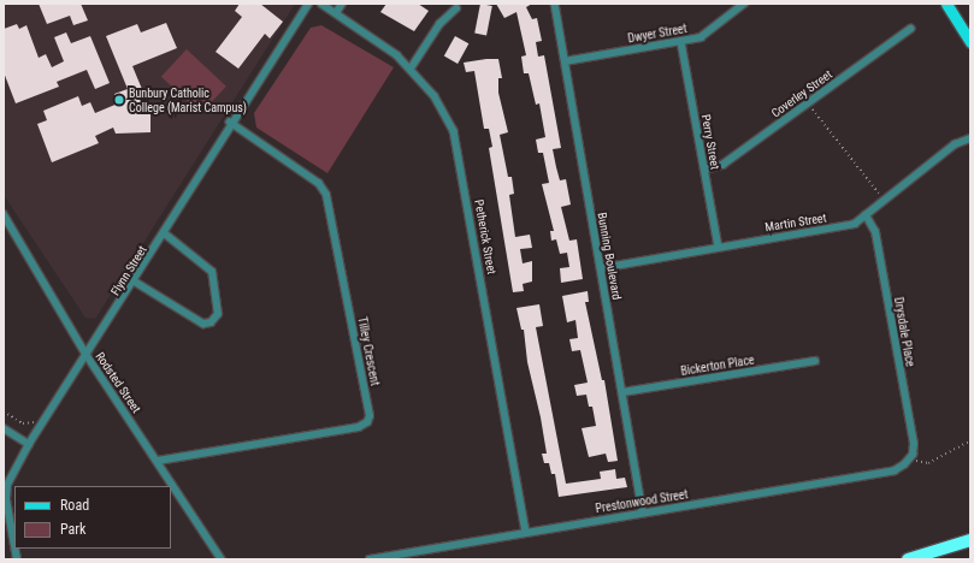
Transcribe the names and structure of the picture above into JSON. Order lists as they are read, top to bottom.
{
  "streets": {
    "street": [
      "Dwyer Street",
      "Coverley Street",
      "Perry Street",
      "Martin Street",
      "Petherick Street",
      "Bunning Boulevard",
      "Flynn Street",
      "Drysdale Place",
      "Tilley Crescent",
      "Bickerton Place",
      "Rodsted Street",
      "Prestonwood Street"
    ]
  },
  "crossings": [
    ["Dwyer Street", "Perry Street"],
    ["Dwyer Street", "Bunning Boulevard"],
    ["Coverley Street", "Perry Street"],
    ["Perry Street", "Martin Street"],
    ["Martin Street", "Bunning Boulevard"],
    ["Martin Street", "Drysdale Place"],
    ["Petherick Street", "Prestonwood Street"],
    ["Bunning Boulevard", "Bickerton Place"],
    ["Bunning Boulevard", "Prestonwood Street"],
    ["Flynn Street", "Tilley Crescent"],
    ["Flynn Street", "Rodsted Street"],
    ["Drysdale Place", "Prestonwood Street"],
    ["Tilley Crescent", "Rodsted Street"]
  ],
  "places": ["Bunbury Catholic College (Marist Campus)"],
  "legend": ["Road", "Park"]
}
